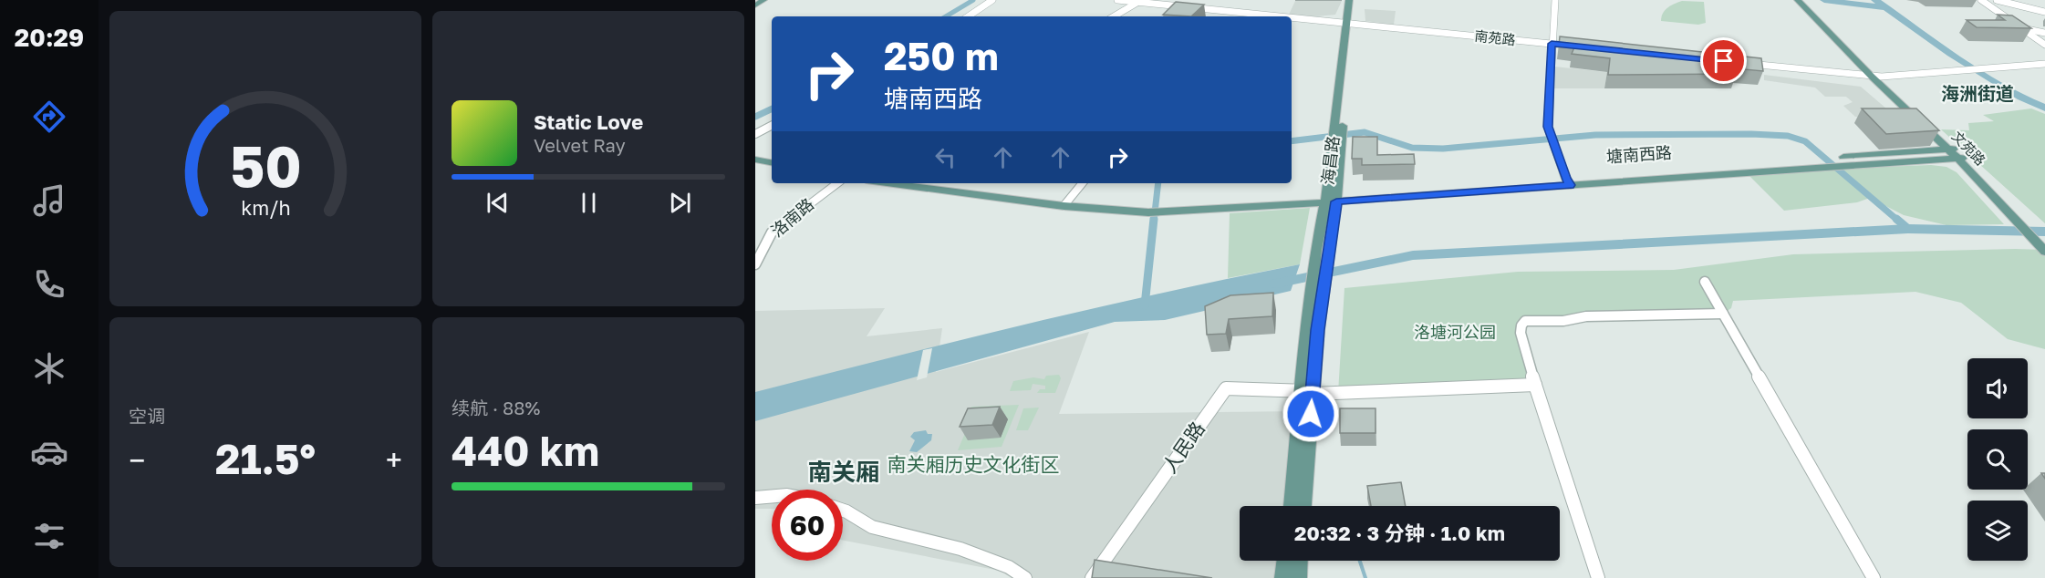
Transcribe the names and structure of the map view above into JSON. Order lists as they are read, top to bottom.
{
  "streets": {
    "main road": ["文苑路", "塘南西路", "海昌路"],
    "street": ["南苑路", "洛南路", "人民路"]
  },
  "crossings": [
    ["南苑路", "海昌路"],
    ["文苑路", "塘南西路"],
    ["塘南西路", "海昌路"],
    ["海昌路", "人民路"]
  ],
  "districts": ["海洲街道", "南关厢"],
  "parks": ["洛塘河公园", "南关厢历史文化街区"],
  "page": {
    "tabs": "20:29",
    "turn": ["250 m", "塘南西路"],
    "song": ["Static Love", "Velvet Ray"],
    "tile": [
      "空调",
      ["续航 · 88%", "440 km"]
    ],
    "heat": ["−", "21.5°", "+"],
    "limit": "60",
    "trip": "20:32 · 3 分钟 · 1.0 km",
    "gauge": ["50", "km/h"]
  }
}
